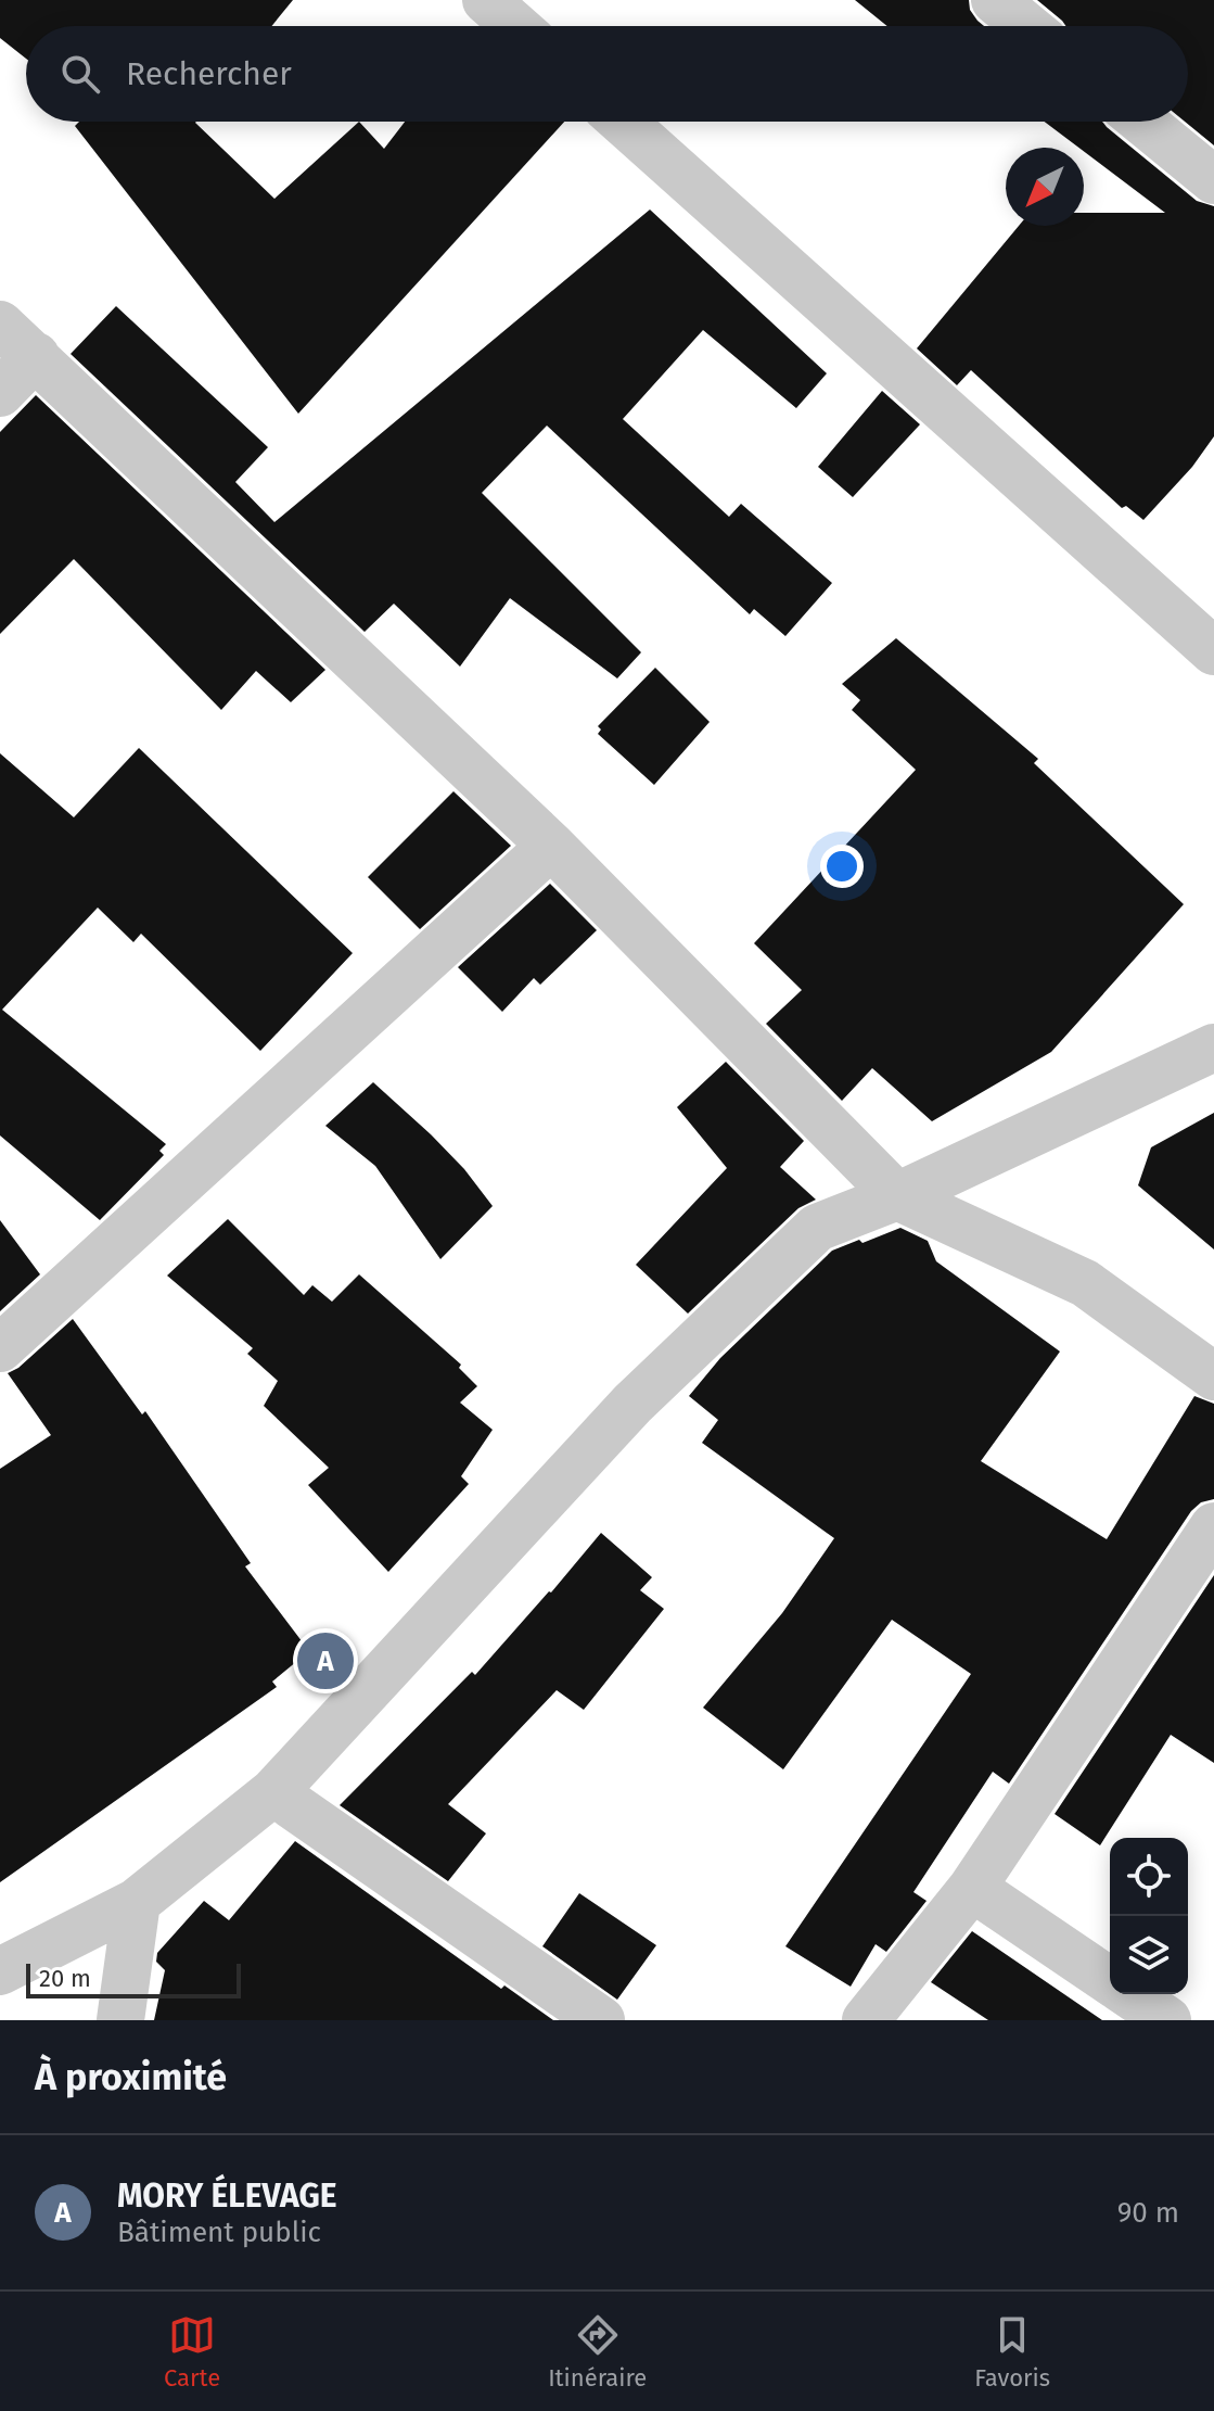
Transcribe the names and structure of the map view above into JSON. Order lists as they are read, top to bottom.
{
  "scale_bar": "20 m",
  "north": "bottom left",
  "page": {
    "search": "Rechercher",
    "pins": "A",
    "scale": "20 m",
    "heading": "À proximité",
    "list": [
      {
        "mark": "A",
        "name": "MORY ÉLEVAGE",
        "note": "Bâtiment public",
        "value": "90 m"
      }
    ],
    "nav": ["Carte", "Itinéraire", "Favoris"]
  }
}
